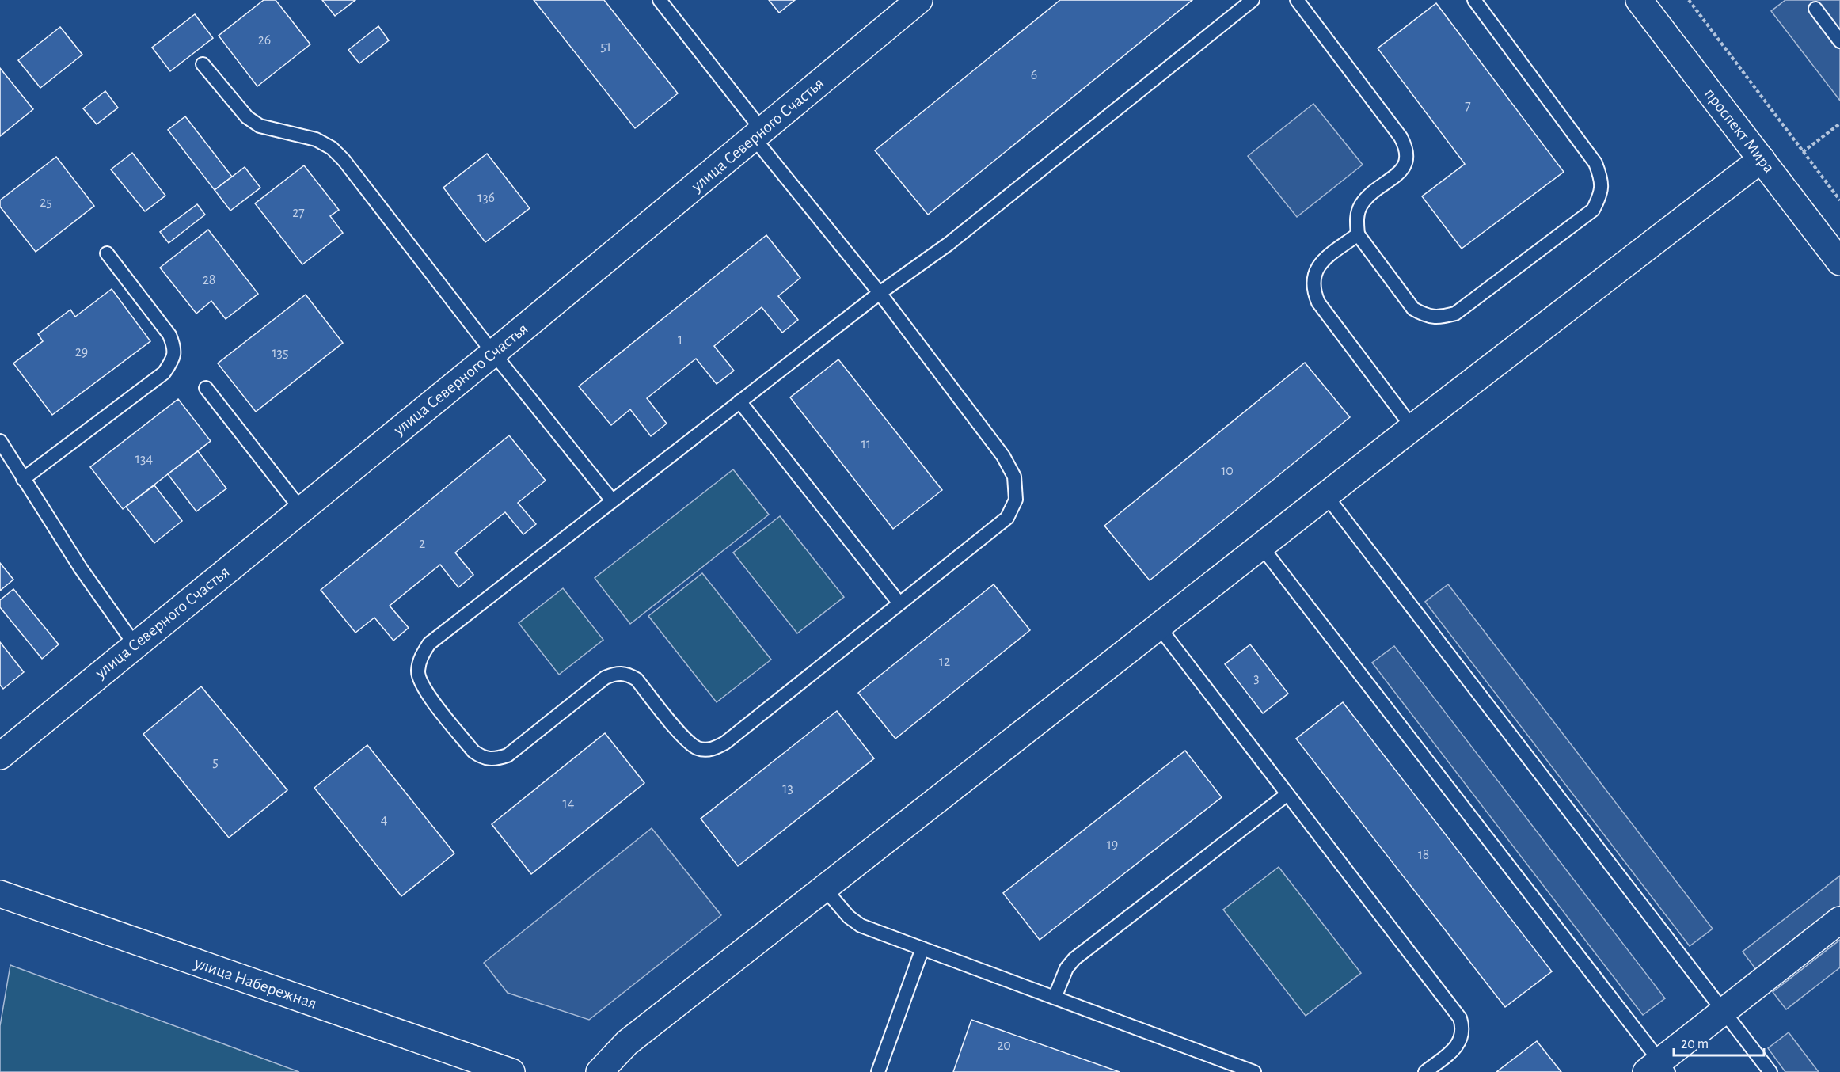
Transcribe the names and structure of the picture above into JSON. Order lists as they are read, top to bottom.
{
  "streets": {
    "street": ["проспект Мира", "улица Северного Счастья", "улица Набережная"]
  },
  "house_numbers": [
    "26",
    "51",
    "6",
    "7",
    "136",
    "25",
    "27",
    "28",
    "1",
    "29",
    "135",
    "11",
    "134",
    "10",
    "2",
    "12",
    "3",
    "5",
    "13",
    "14",
    "4",
    "19",
    "18",
    "20"
  ],
  "scale_bar": "20 m"
}
